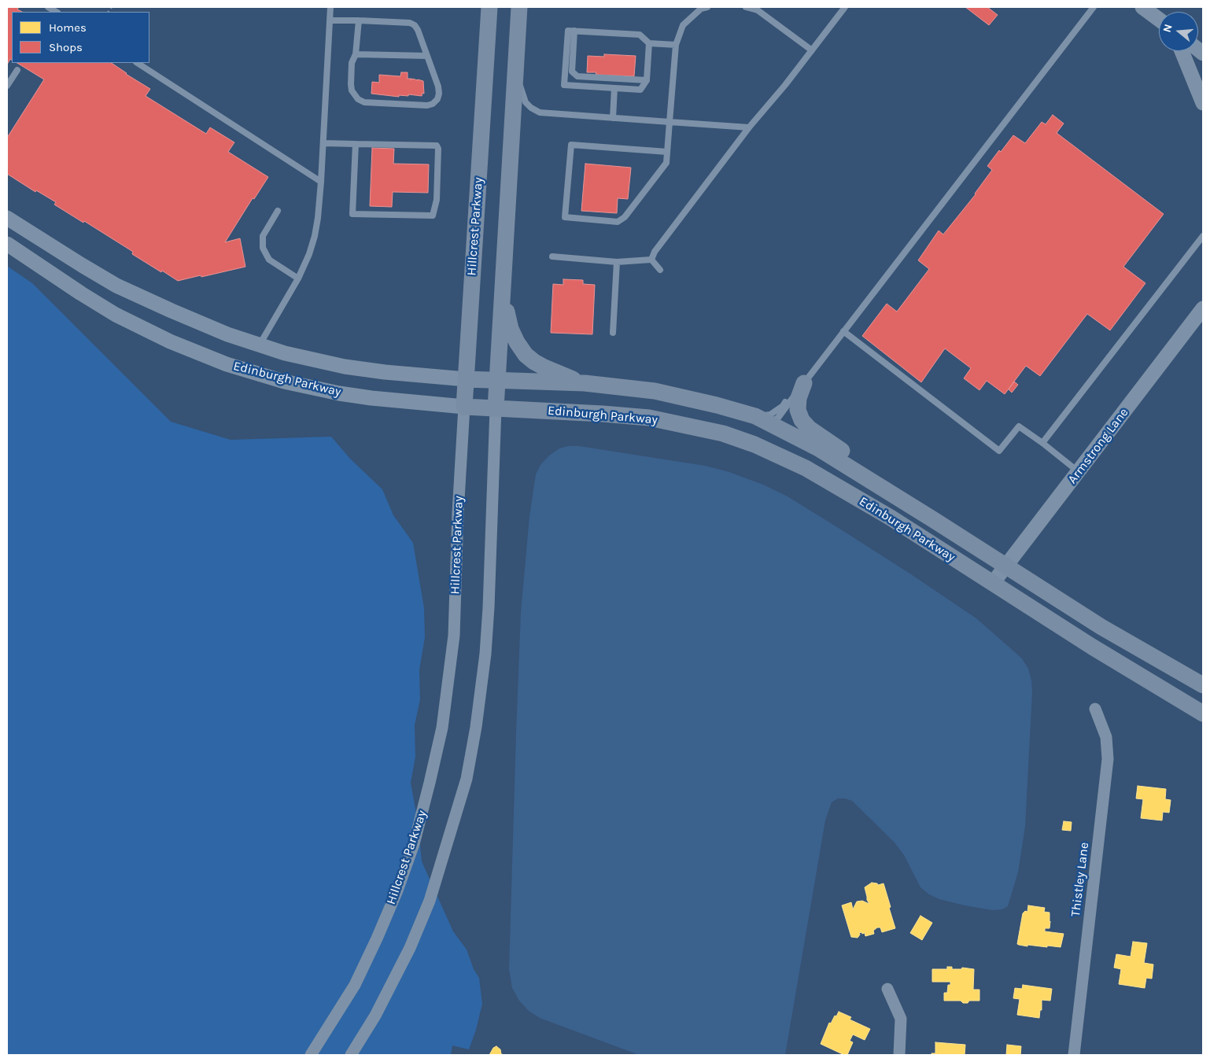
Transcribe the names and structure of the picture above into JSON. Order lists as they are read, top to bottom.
{
  "streets": {
    "main road": ["Hillcrest Parkway", "Edinburgh Parkway"],
    "street": ["Armstrong Lane", "Thistley Lane"]
  },
  "crossings": [
    ["Hillcrest Parkway", "Edinburgh Parkway"],
    ["Edinburgh Parkway", "Armstrong Lane"]
  ],
  "legend": ["Homes", "Shops"],
  "north": "left"
}
